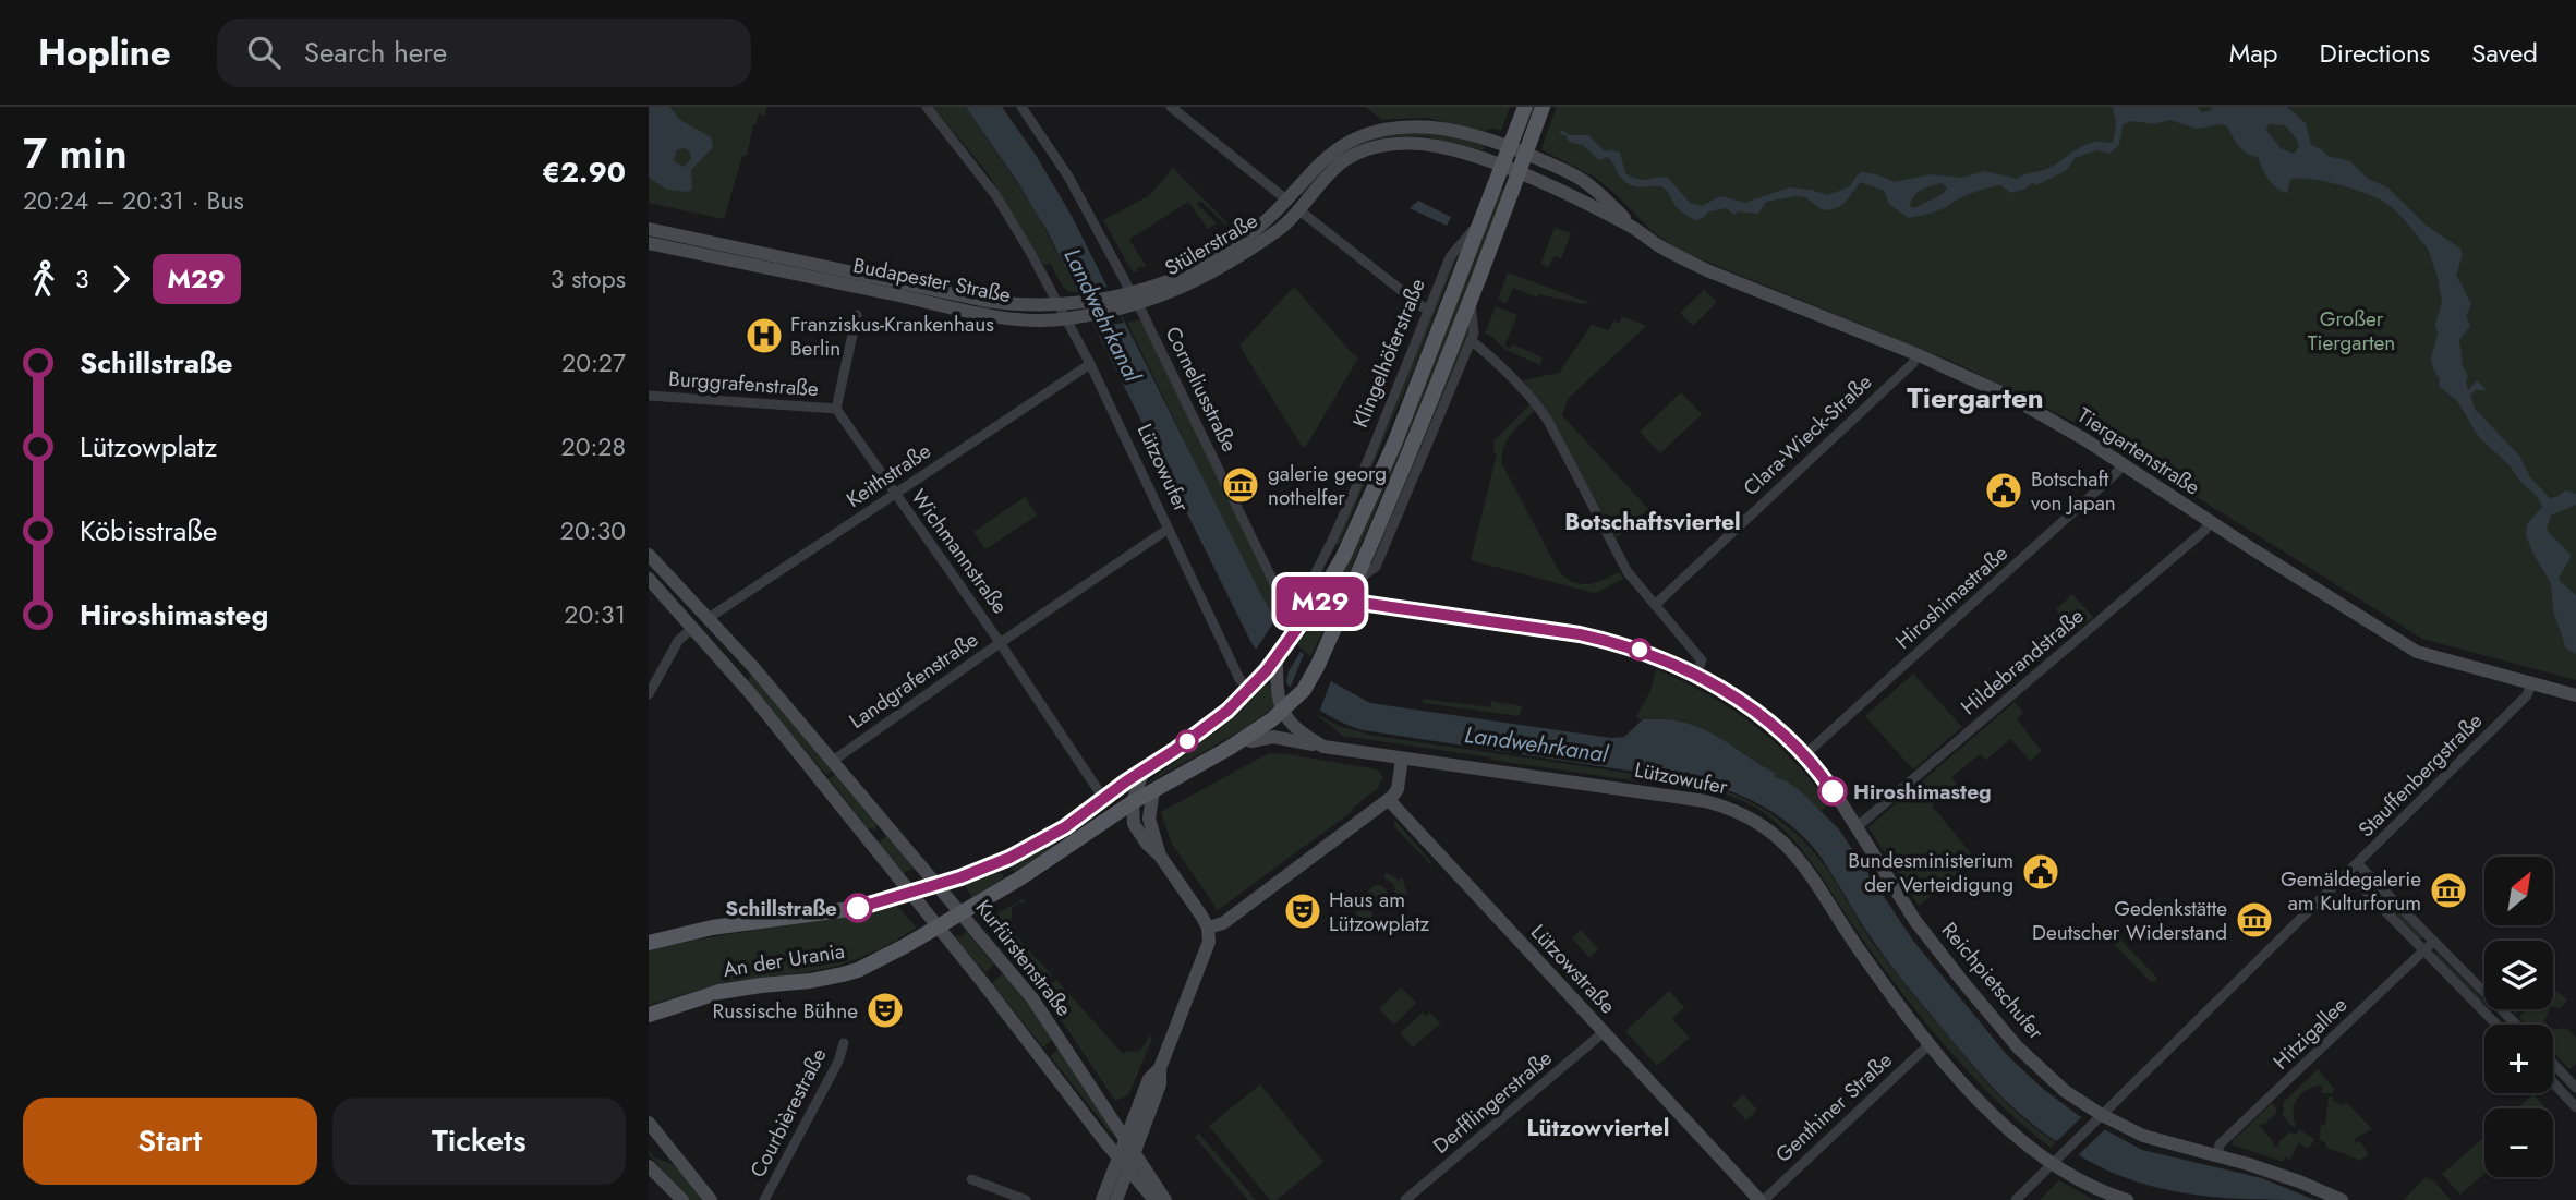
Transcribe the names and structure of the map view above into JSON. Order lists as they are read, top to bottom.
{
  "streets": {
    "main road": [
      "Stülerstraße",
      "Budapester Straße",
      "Klingelhöferstraße",
      "Tiergartenstraße",
      "Lützowufer",
      "Kurfürstenstraße",
      "An der Urania",
      "Lützowstraße",
      "Reichpietschufer"
    ],
    "street": [
      "Burggrafenstraße",
      "Corneliusstraße",
      "Clara-Wieck-Straße",
      "Keithstraße",
      "Wichmannstraße",
      "Hiroshimastraße",
      "Hildebrandstraße",
      "Landgrafenstraße",
      "Stauffenbergstraße",
      "Hitzigallee",
      "Derfflingerstraße",
      "Genthiner Straße",
      "Courbièrestraße"
    ]
  },
  "crossings": [
    ["Stülerstraße", "Budapester Straße"],
    ["Stülerstraße", "Klingelhöferstraße"],
    ["Stülerstraße", "Corneliusstraße"],
    ["Stülerstraße", "Tiergartenstraße"],
    ["Budapester Straße", "Lützowufer"],
    ["Klingelhöferstraße", "Corneliusstraße"],
    ["Klingelhöferstraße", "Tiergartenstraße"],
    ["Burggrafenstraße", "Wichmannstraße"],
    ["Clara-Wieck-Straße", "Tiergartenstraße"],
    ["Tiergartenstraße", "Hiroshimastraße"],
    ["Tiergartenstraße", "Hildebrandstraße"],
    ["Tiergartenstraße", "Stauffenbergstraße"],
    ["Lützowufer", "Keithstraße"],
    ["Lützowufer", "Landgrafenstraße"],
    ["Lützowufer", "Stauffenbergstraße"],
    ["Lützowufer", "Genthiner Straße"],
    ["Keithstraße", "Wichmannstraße"],
    ["Keithstraße", "Kurfürstenstraße"],
    ["Wichmannstraße", "Landgrafenstraße"],
    ["Hiroshimastraße", "Reichpietschufer"],
    ["Hildebrandstraße", "Reichpietschufer"],
    ["Landgrafenstraße", "Kurfürstenstraße"],
    ["Stauffenbergstraße", "Reichpietschufer"],
    ["Kurfürstenstraße", "An der Urania"],
    ["Lützowstraße", "Derfflingerstraße"],
    ["Lützowstraße", "Genthiner Straße"],
    ["Reichpietschufer", "Hitzigallee"]
  ],
  "districts": ["Tiergarten", "Botschaftsviertel", "Lützowviertel"],
  "water": ["Landwehrkanal"],
  "parks": ["Großer Tiergarten"],
  "places": {
    "hospital": ["Franziskus-Krankenhaus Berlin"],
    "museum": ["galerie georg nothelfer", "Gemäldegalerie am Kulturforum", "Gedenkstätte Deutscher Widerstand"],
    "public building": ["Botschaft von Japan", "Bundesministerium der Verteidigung"],
    "other": ["Hiroshimasteg", "Schillstraße"],
    "theatre": ["Haus am Lützowplatz", "Russische Bühne"]
  },
  "lines": ["bus line M29"],
  "north": "top right",
  "page": {
    "header": "Hopline",
    "search": "Search here",
    "nav": ["Map", "Directions", "Saved"],
    "heading": ["7 min", "20:24 – 20:31 · Bus", "€2.90"],
    "on_map": "M29",
    "legs": ["3", "M29", "3 stops"],
    "list": [
      {
        "name": "Schillstraße",
        "value": "20:27"
      },
      {
        "name": "Lützowplatz",
        "value": "20:28"
      },
      {
        "name": "Köbisstraße",
        "value": "20:30"
      },
      {
        "name": "Hiroshimasteg",
        "value": "20:31"
      }
    ],
    "map_buttons": ["+", "−"],
    "buttons": ["Start", "Tickets"]
  }
}
